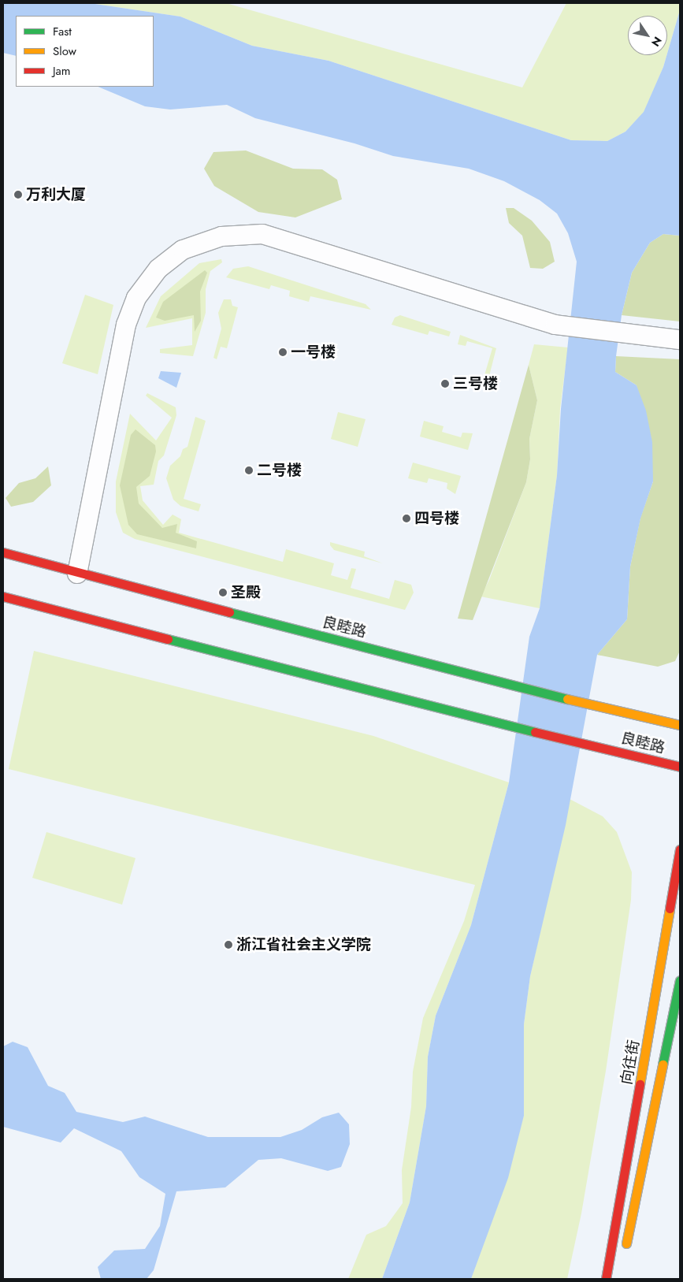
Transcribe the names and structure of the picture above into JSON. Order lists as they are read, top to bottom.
{
  "streets": {
    "main road": ["良睦路", "向往街"]
  },
  "places": [
    "万利大厦",
    "一号楼",
    "三号楼",
    "二号楼",
    "四号楼",
    "圣殿",
    "浙江省社会主义学院"
  ],
  "legend": ["Fast", "Slow", "Jam"],
  "north": "bottom right"
}
